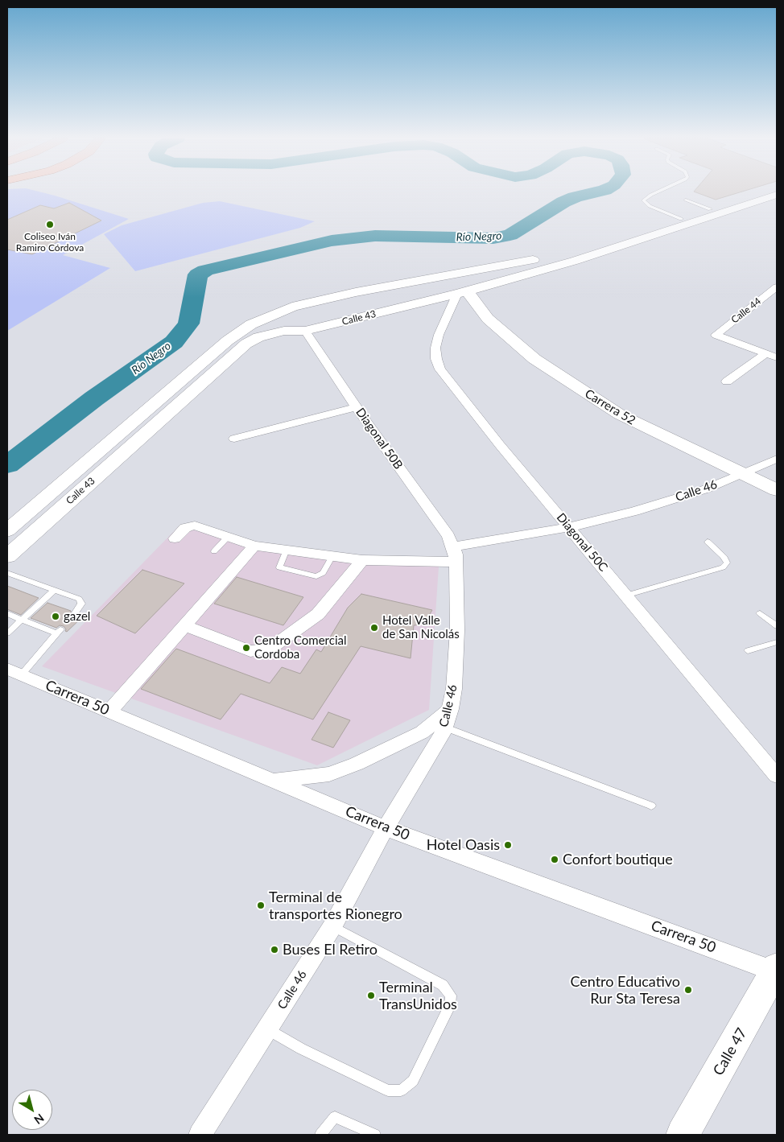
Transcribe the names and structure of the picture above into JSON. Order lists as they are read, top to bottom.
{
  "streets": {
    "street": [
      "Calle 44",
      "Calle 43",
      "Carrera 52",
      "Diagonal 50B",
      "Calle 46",
      "Diagonal 50C",
      "Carrera 50",
      "Calle 47"
    ]
  },
  "crossings": [
    ["Calle 43", "Carrera 52"],
    ["Calle 43", "Diagonal 50B"],
    ["Calle 43", "Diagonal 50C"],
    ["Carrera 52", "Calle 46"],
    ["Carrera 52", "Diagonal 50C"],
    ["Diagonal 50B", "Calle 46"],
    ["Calle 46", "Diagonal 50C"],
    ["Calle 46", "Carrera 50"],
    ["Carrera 50", "Calle 47"]
  ],
  "water": ["Río Negro"],
  "places": [
    "Coliseo Iván Ramiro Córdova",
    "gazel",
    "Hotel Valle de San Nicolás",
    "Centro Comercial Cordoba",
    "Hotel Oasis",
    "Confort boutique",
    "Terminal de transportes Rionegro",
    "Buses El Retiro",
    "Centro Educativo Rur Sta Teresa",
    "Terminal TransUnidos"
  ],
  "north": "bottom right"
}
